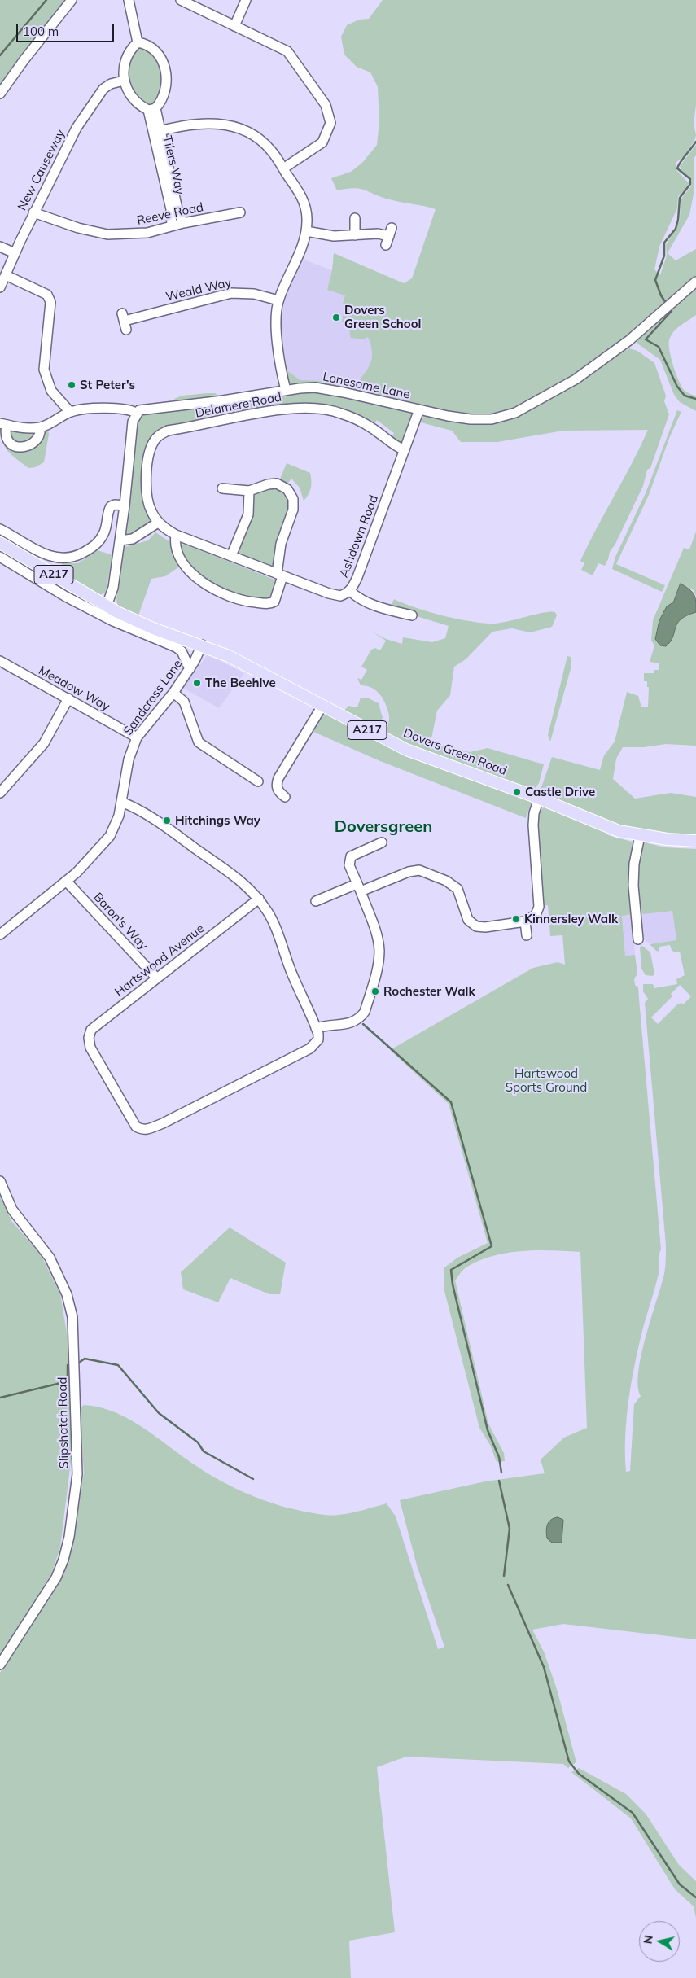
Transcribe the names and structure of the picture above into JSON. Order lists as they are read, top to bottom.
{
  "streets": {
    "main road": ["A217", "Dovers Green Road"],
    "street": [
      "Tilers Way",
      "New Causeway",
      "Reeve Road",
      "Weald Way",
      "Lonesome Lane",
      "Delamere Road",
      "Ashdown Road",
      "Meadow Way",
      "Sandcross Lane",
      "Baron's Way",
      "Hartswood Avenue",
      "Slipshatch Road"
    ]
  },
  "crossings": [
    ["Tilers Way", "New Causeway"],
    ["Tilers Way", "Reeve Road"],
    ["New Causeway", "Reeve Road"],
    ["Lonesome Lane", "Ashdown Road"],
    ["Delamere Road", "Ashdown Road"],
    ["Meadow Way", "Sandcross Lane"],
    ["Sandcross Lane", "Dovers Green Road"],
    ["Sandcross Lane", "Baron's Way"],
    ["Baron's Way", "Hartswood Avenue"]
  ],
  "districts": ["Doversgreen"],
  "parks": ["Hartswood Sports Ground"],
  "places": [
    "Dovers Green School",
    "St Peter's",
    "The Beehive",
    "Castle Drive",
    "Hitchings Way",
    "Kinnersley Walk",
    "Rochester Walk"
  ],
  "scale_bar": "100 m",
  "north": "left"
}
